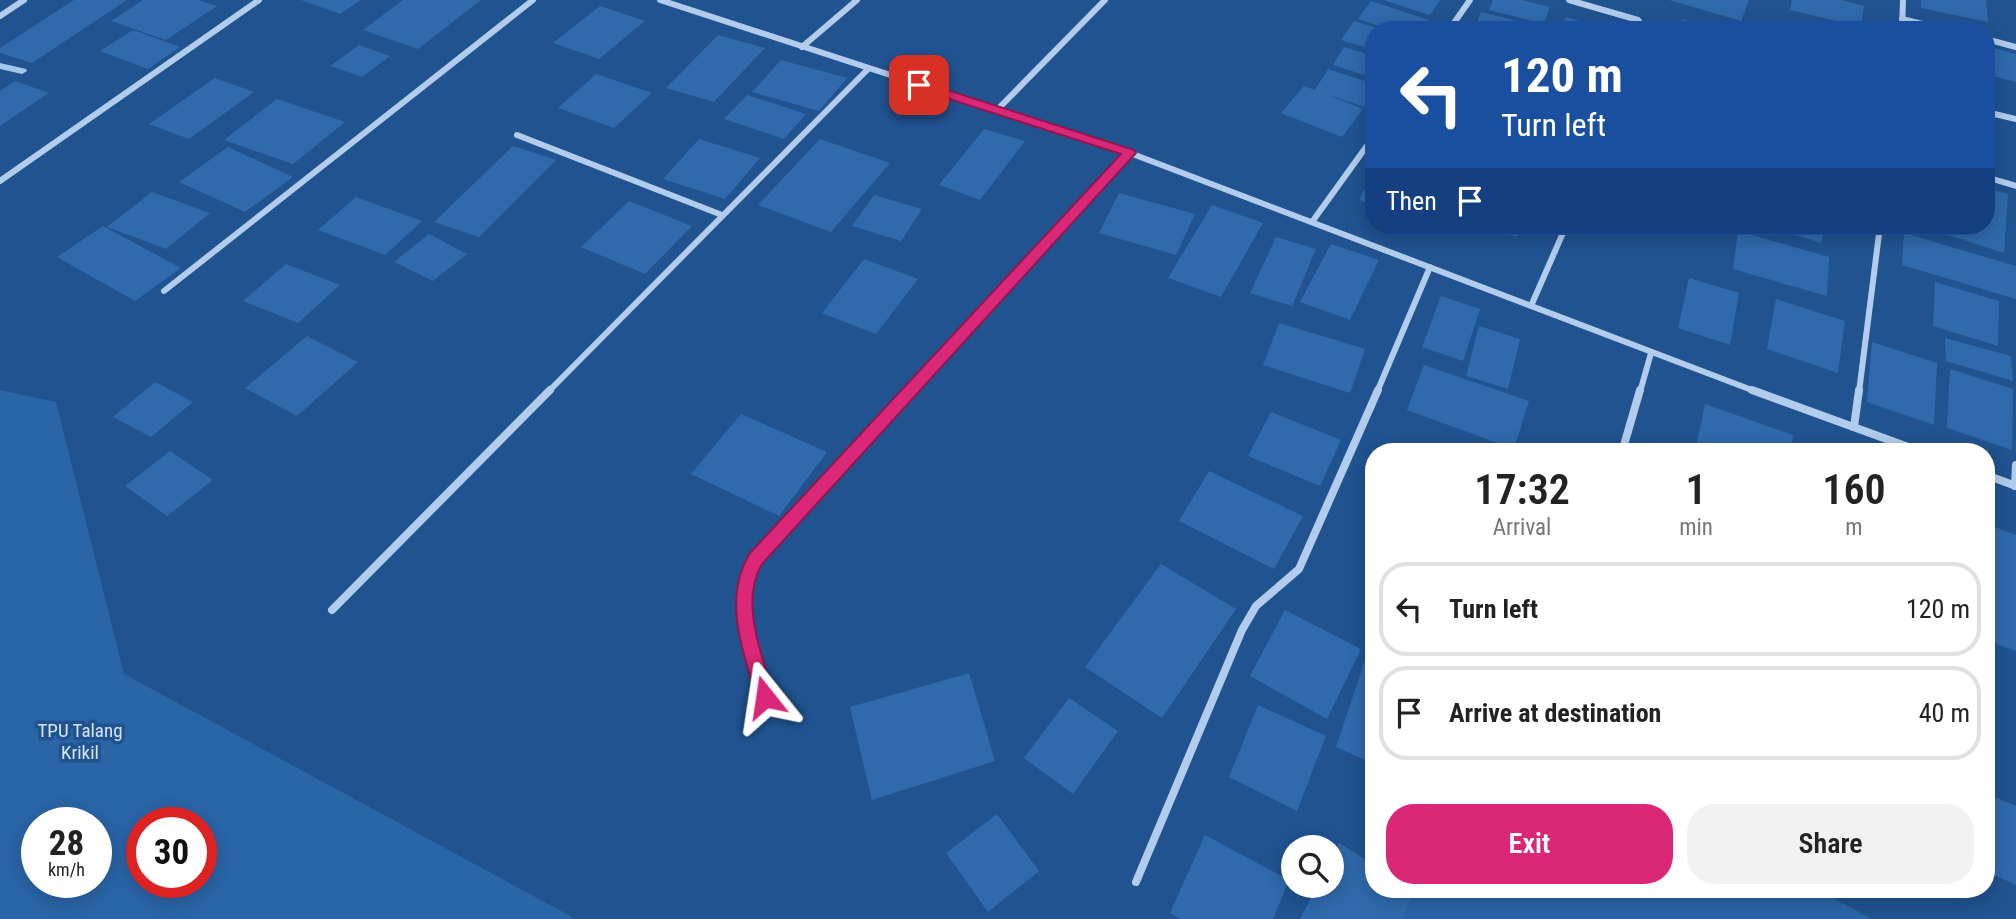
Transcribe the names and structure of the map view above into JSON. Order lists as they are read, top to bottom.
{
  "parks": ["TPU Talang Krikil"],
  "page": {
    "turn": ["120 m", "Turn left"],
    "then": "Then",
    "eta": [
      "17:32",
      "Arrival",
      "1",
      "min",
      "160",
      "m"
    ],
    "list": [
      {
        "name": "Turn left",
        "value": "120 m"
      },
      {
        "name": "Arrive at destination",
        "value": "40 m"
      }
    ],
    "buttons": ["Exit", "Share"],
    "speed": "28 km/h",
    "limit": "30"
  }
}
